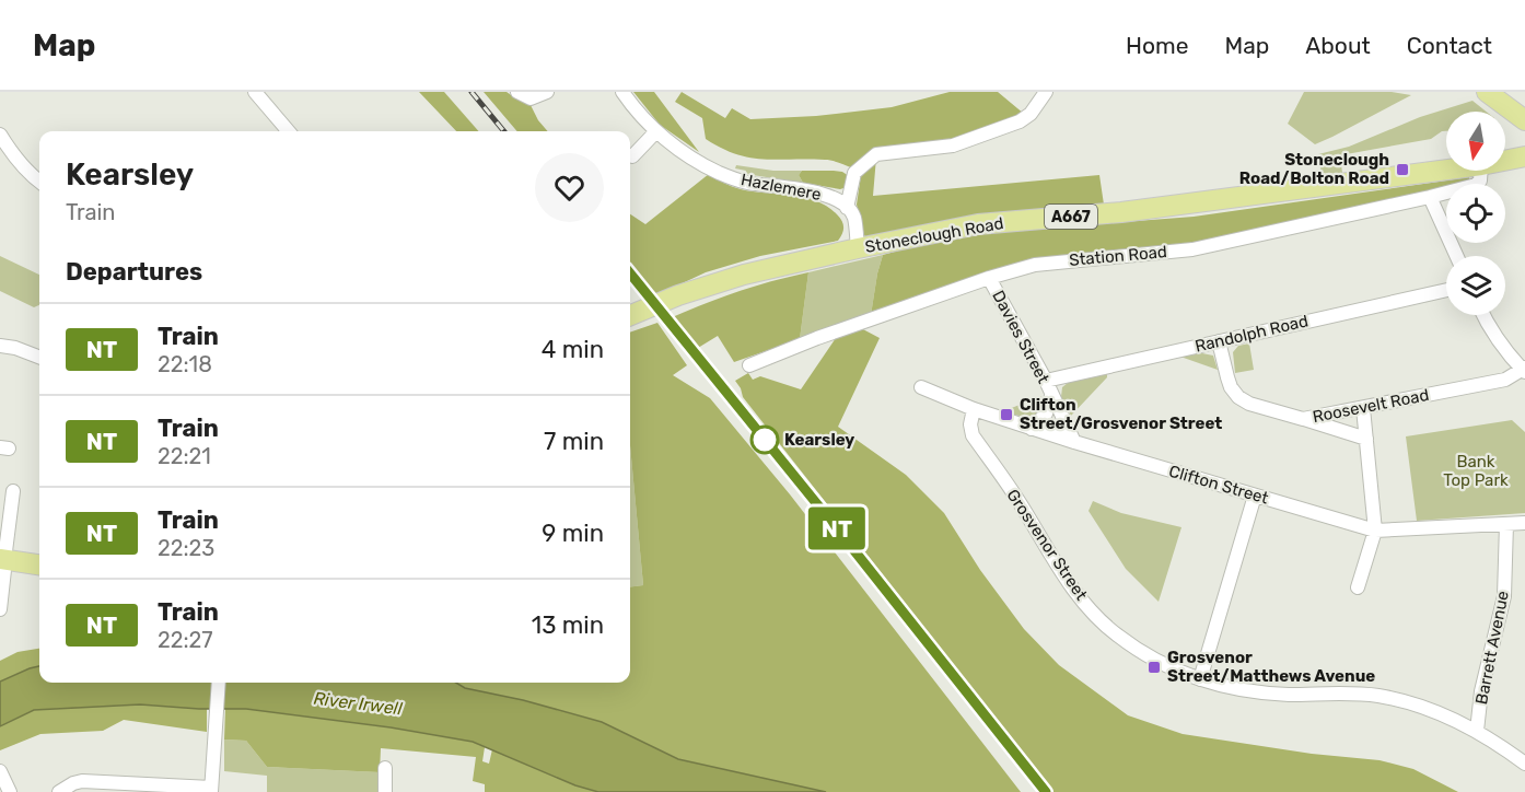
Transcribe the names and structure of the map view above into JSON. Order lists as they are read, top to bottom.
{
  "streets": {
    "main road": ["A667", "Stoneclough Road"],
    "street": [
      "Hazlemere",
      "Station Road",
      "Randolph Road",
      "Davies Street",
      "Roosevelt Road",
      "Clifton Street",
      "Grosvenor Street",
      "Barrett Avenue"
    ]
  },
  "crossings": [
    ["Station Road", "Davies Street"],
    ["Randolph Road", "Davies Street"],
    ["Randolph Road", "Roosevelt Road"],
    ["Davies Street", "Clifton Street"],
    ["Clifton Street", "Grosvenor Street"],
    ["Clifton Street", "Barrett Avenue"],
    ["Grosvenor Street", "Barrett Avenue"]
  ],
  "water": ["River Irwell"],
  "parks": ["Bank Top Park"],
  "places": {
    "transit": ["Stoneclough Road/Bolton Road", "Clifton Street/Grosvenor Street", "Grosvenor Street/Matthews Avenue"],
    "other": ["Kearsley"]
  },
  "north": "bottom",
  "page": {
    "header": "Map",
    "nav": [
      "Home",
      "Map",
      "About",
      "Contact"
    ],
    "on_map": "NT",
    "heading": [
      ["Kearsley", "Train"],
      "Departures"
    ],
    "list": [
      {
        "mark": "NT",
        "name": "Train",
        "note": "22:18",
        "value": "4 min"
      },
      {
        "mark": "NT",
        "name": "Train",
        "note": "22:21",
        "value": "7 min"
      },
      {
        "mark": "NT",
        "name": "Train",
        "note": "22:23",
        "value": "9 min"
      },
      {
        "mark": "NT",
        "name": "Train",
        "note": "22:27",
        "value": "13 min"
      }
    ]
  }
}
